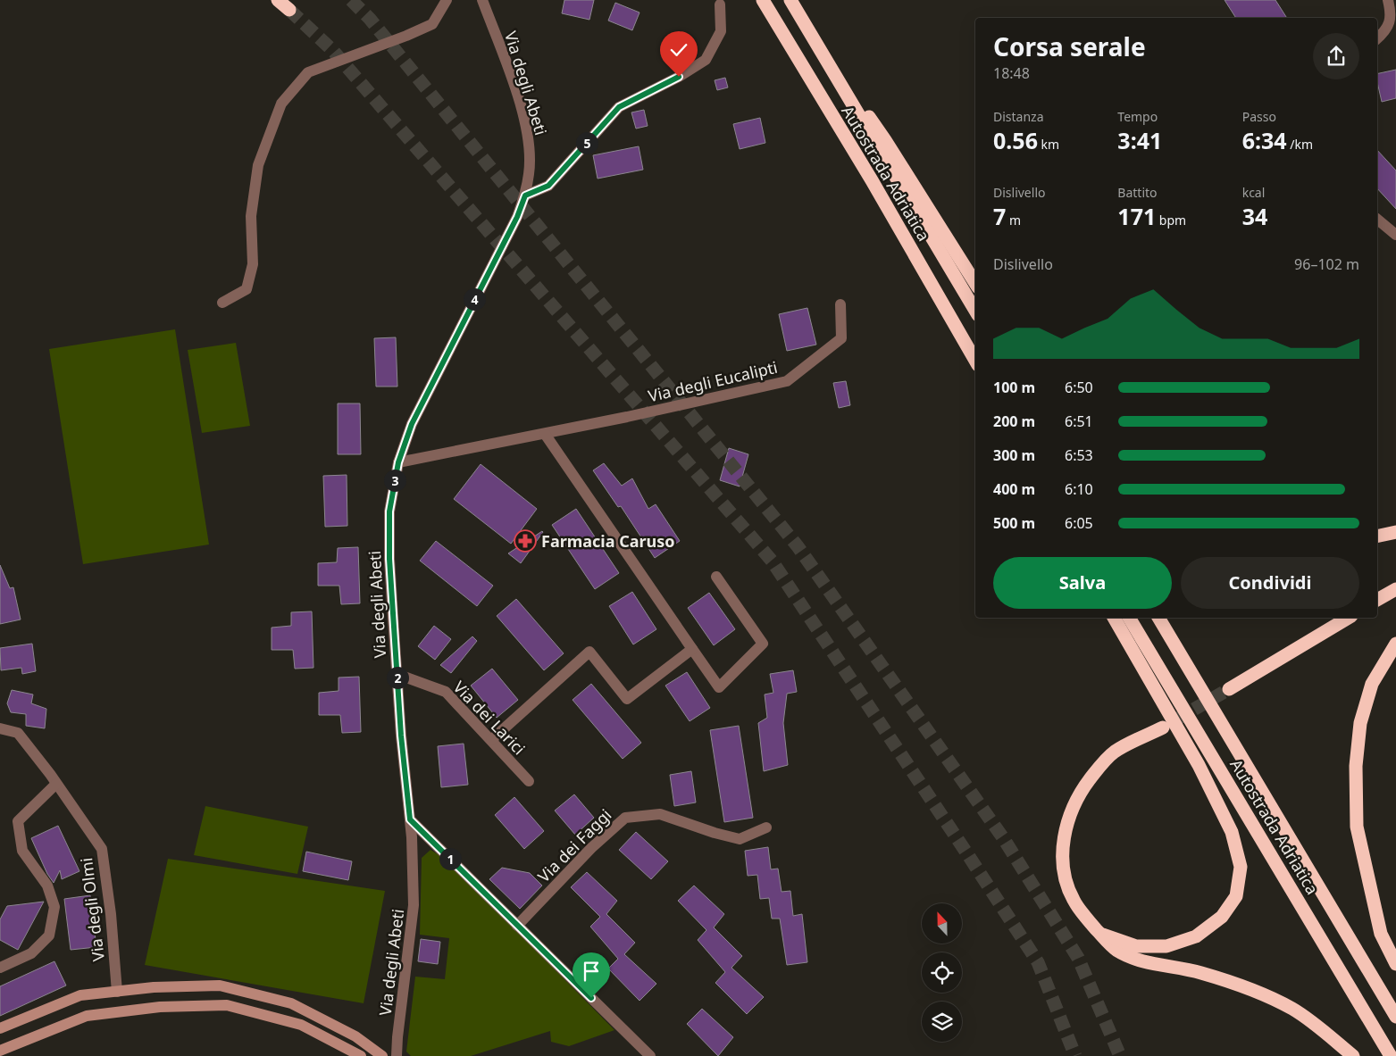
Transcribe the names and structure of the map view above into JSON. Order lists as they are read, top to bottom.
{
  "streets": {
    "highway": ["Autostrada Adriatica"],
    "street": [
      "Via degli Abeti",
      "Via degli Eucalipti",
      "Via dei Larici",
      "Via dei Faggi",
      "Via degli Olmi"
    ]
  },
  "crossings": [
    ["Via degli Abeti", "Via degli Eucalipti"],
    ["Via degli Abeti", "Via dei Larici"]
  ],
  "places": {
    "pharmacy": ["Farmacia Caruso"]
  },
  "north": "top",
  "page": {
    "heading": ["Corsa serale", "18:48"],
    "stats": [
      ["Distanza", "0.56 km"],
      ["Tempo", "3:41"],
      ["Passo", "6:34 /km"],
      ["Dislivello", "7 m"],
      ["Battito", "171 bpm"],
      ["kcal", "34"]
    ],
    "pins": [
      "5",
      "4",
      "3",
      "2",
      "1"
    ],
    "chart": ["Dislivello", "96–102 m"],
    "list": [
      {
        "name": "100 m",
        "note": "6:50"
      },
      {
        "name": "200 m",
        "note": "6:51"
      },
      {
        "name": "300 m",
        "note": "6:53"
      },
      {
        "name": "400 m",
        "note": "6:10"
      },
      {
        "name": "500 m",
        "note": "6:05"
      }
    ],
    "buttons": ["Salva", "Condividi"]
  }
}
